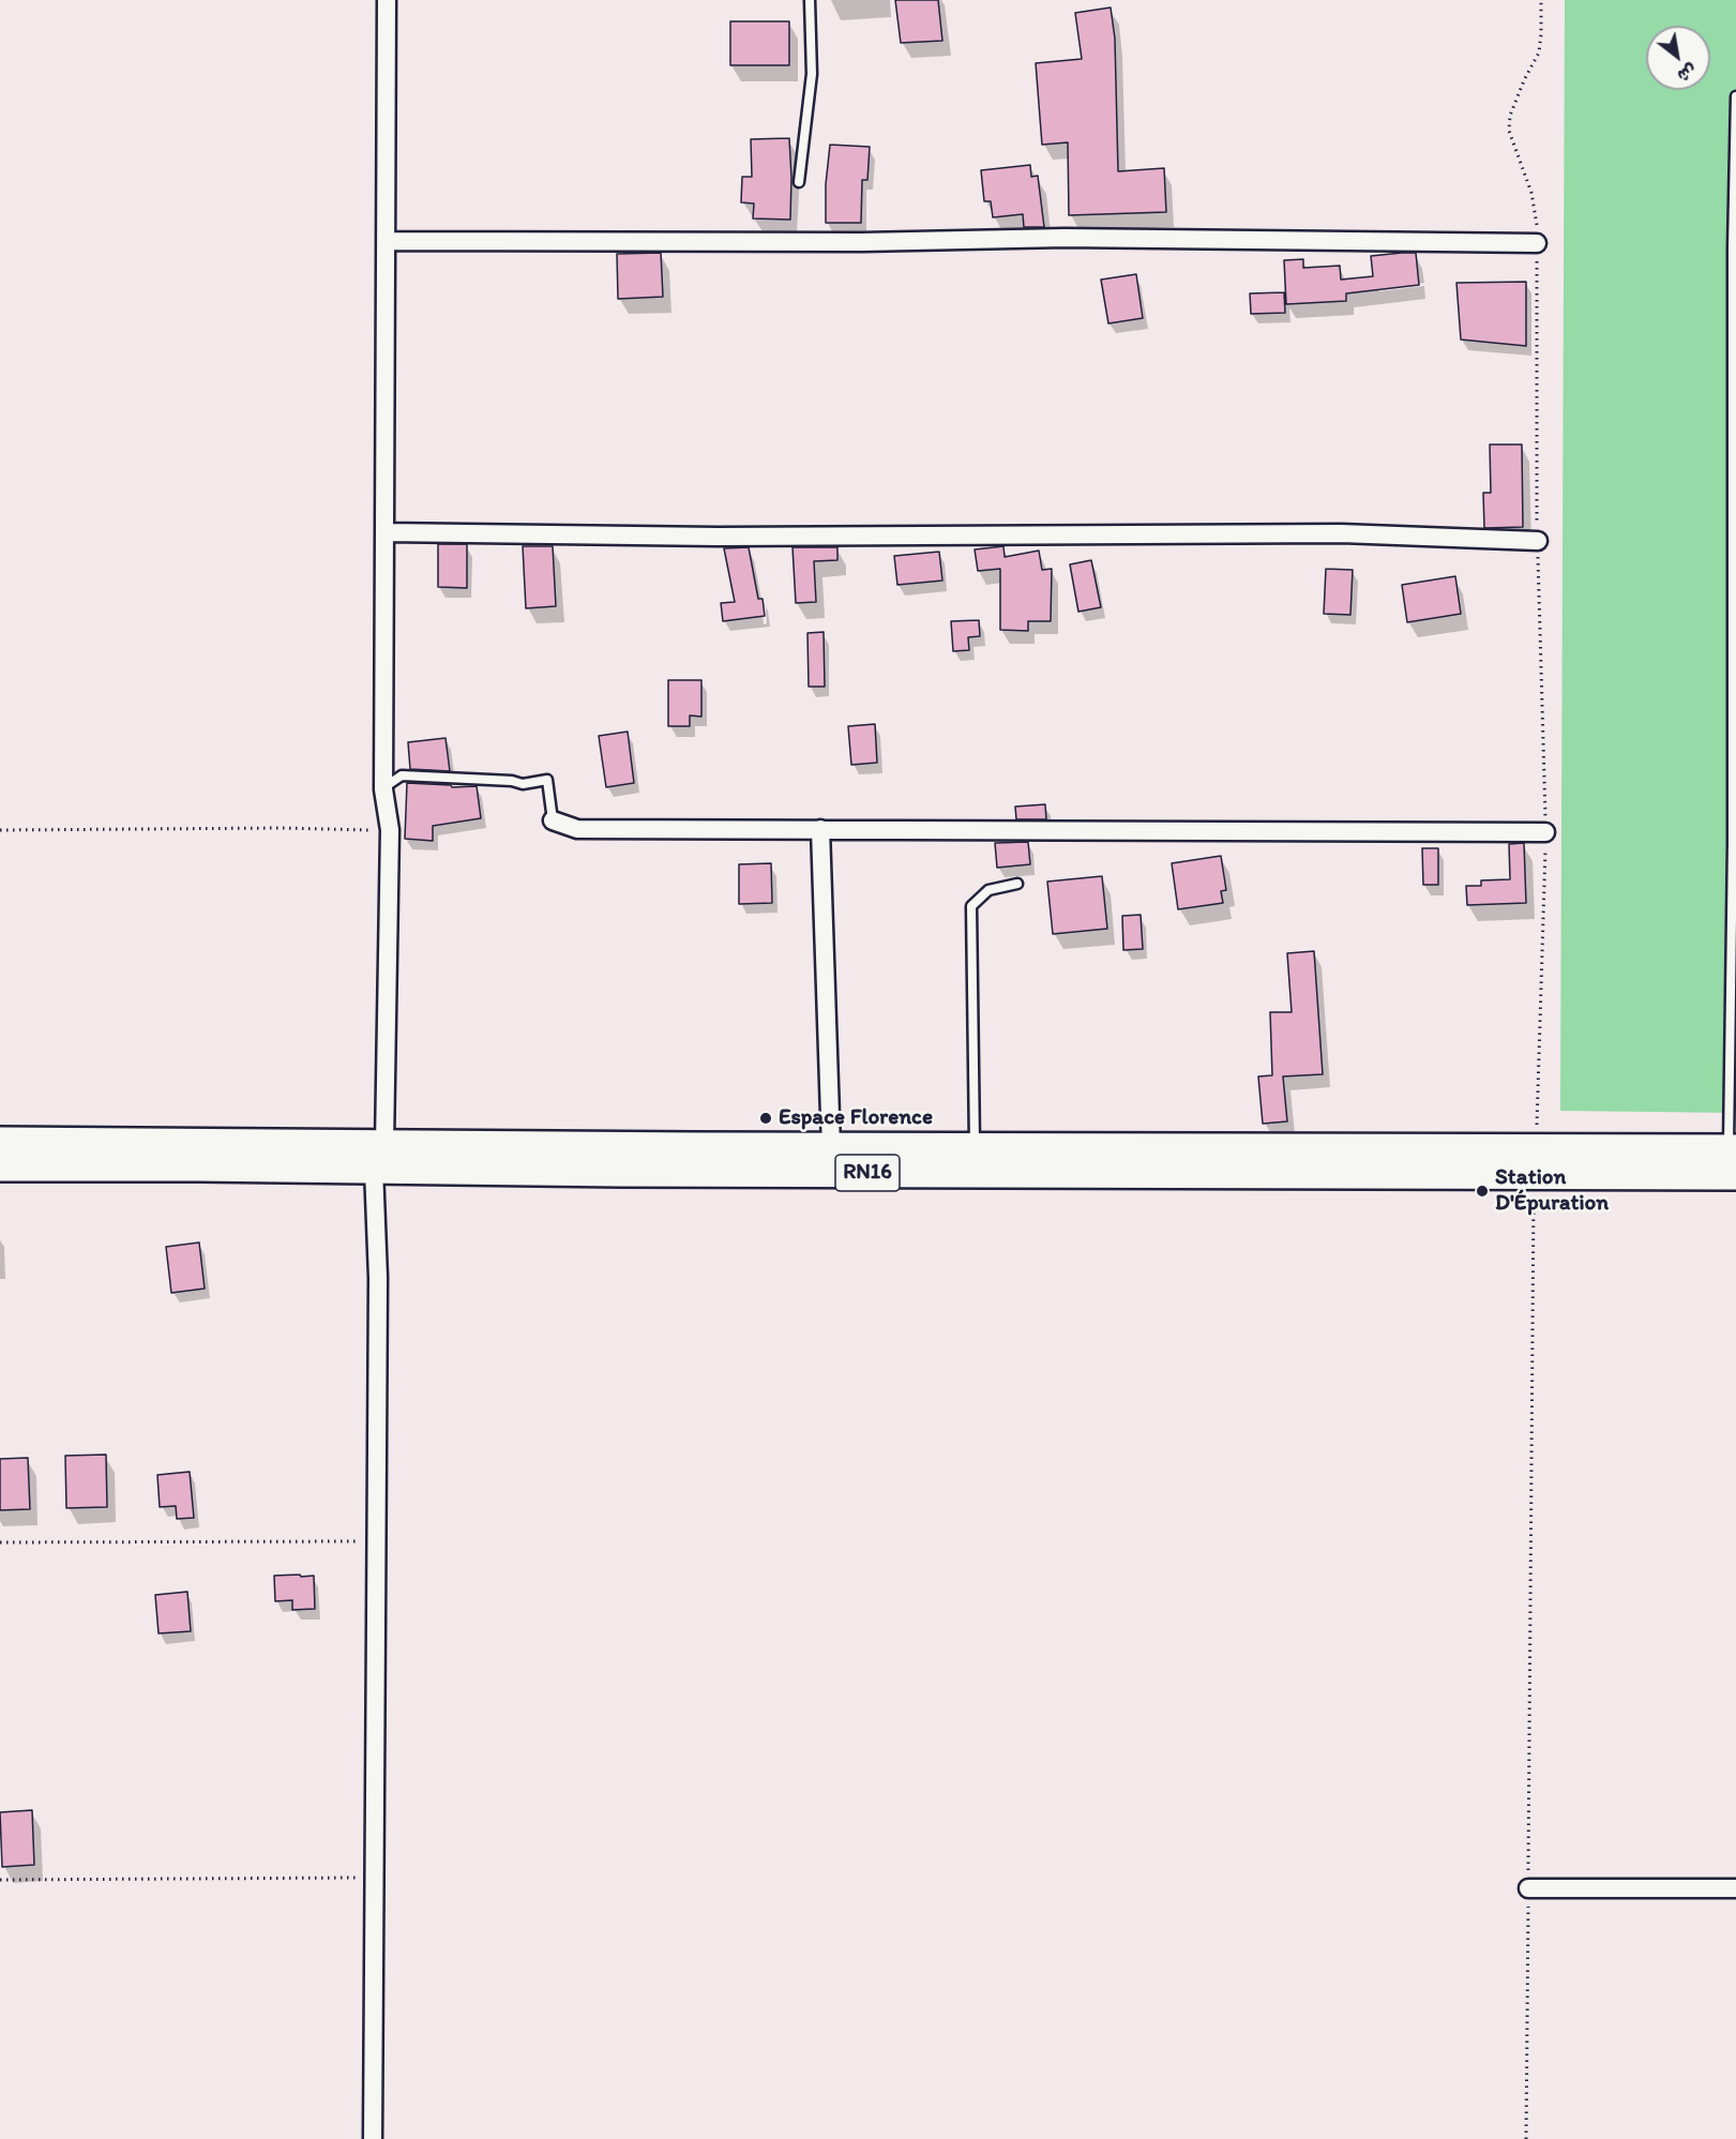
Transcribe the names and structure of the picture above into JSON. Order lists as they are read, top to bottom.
{
  "streets": {
    "highway": ["RN16"]
  },
  "places": ["Espace Florence", "Station D'Épuration"],
  "north": "bottom right"
}
